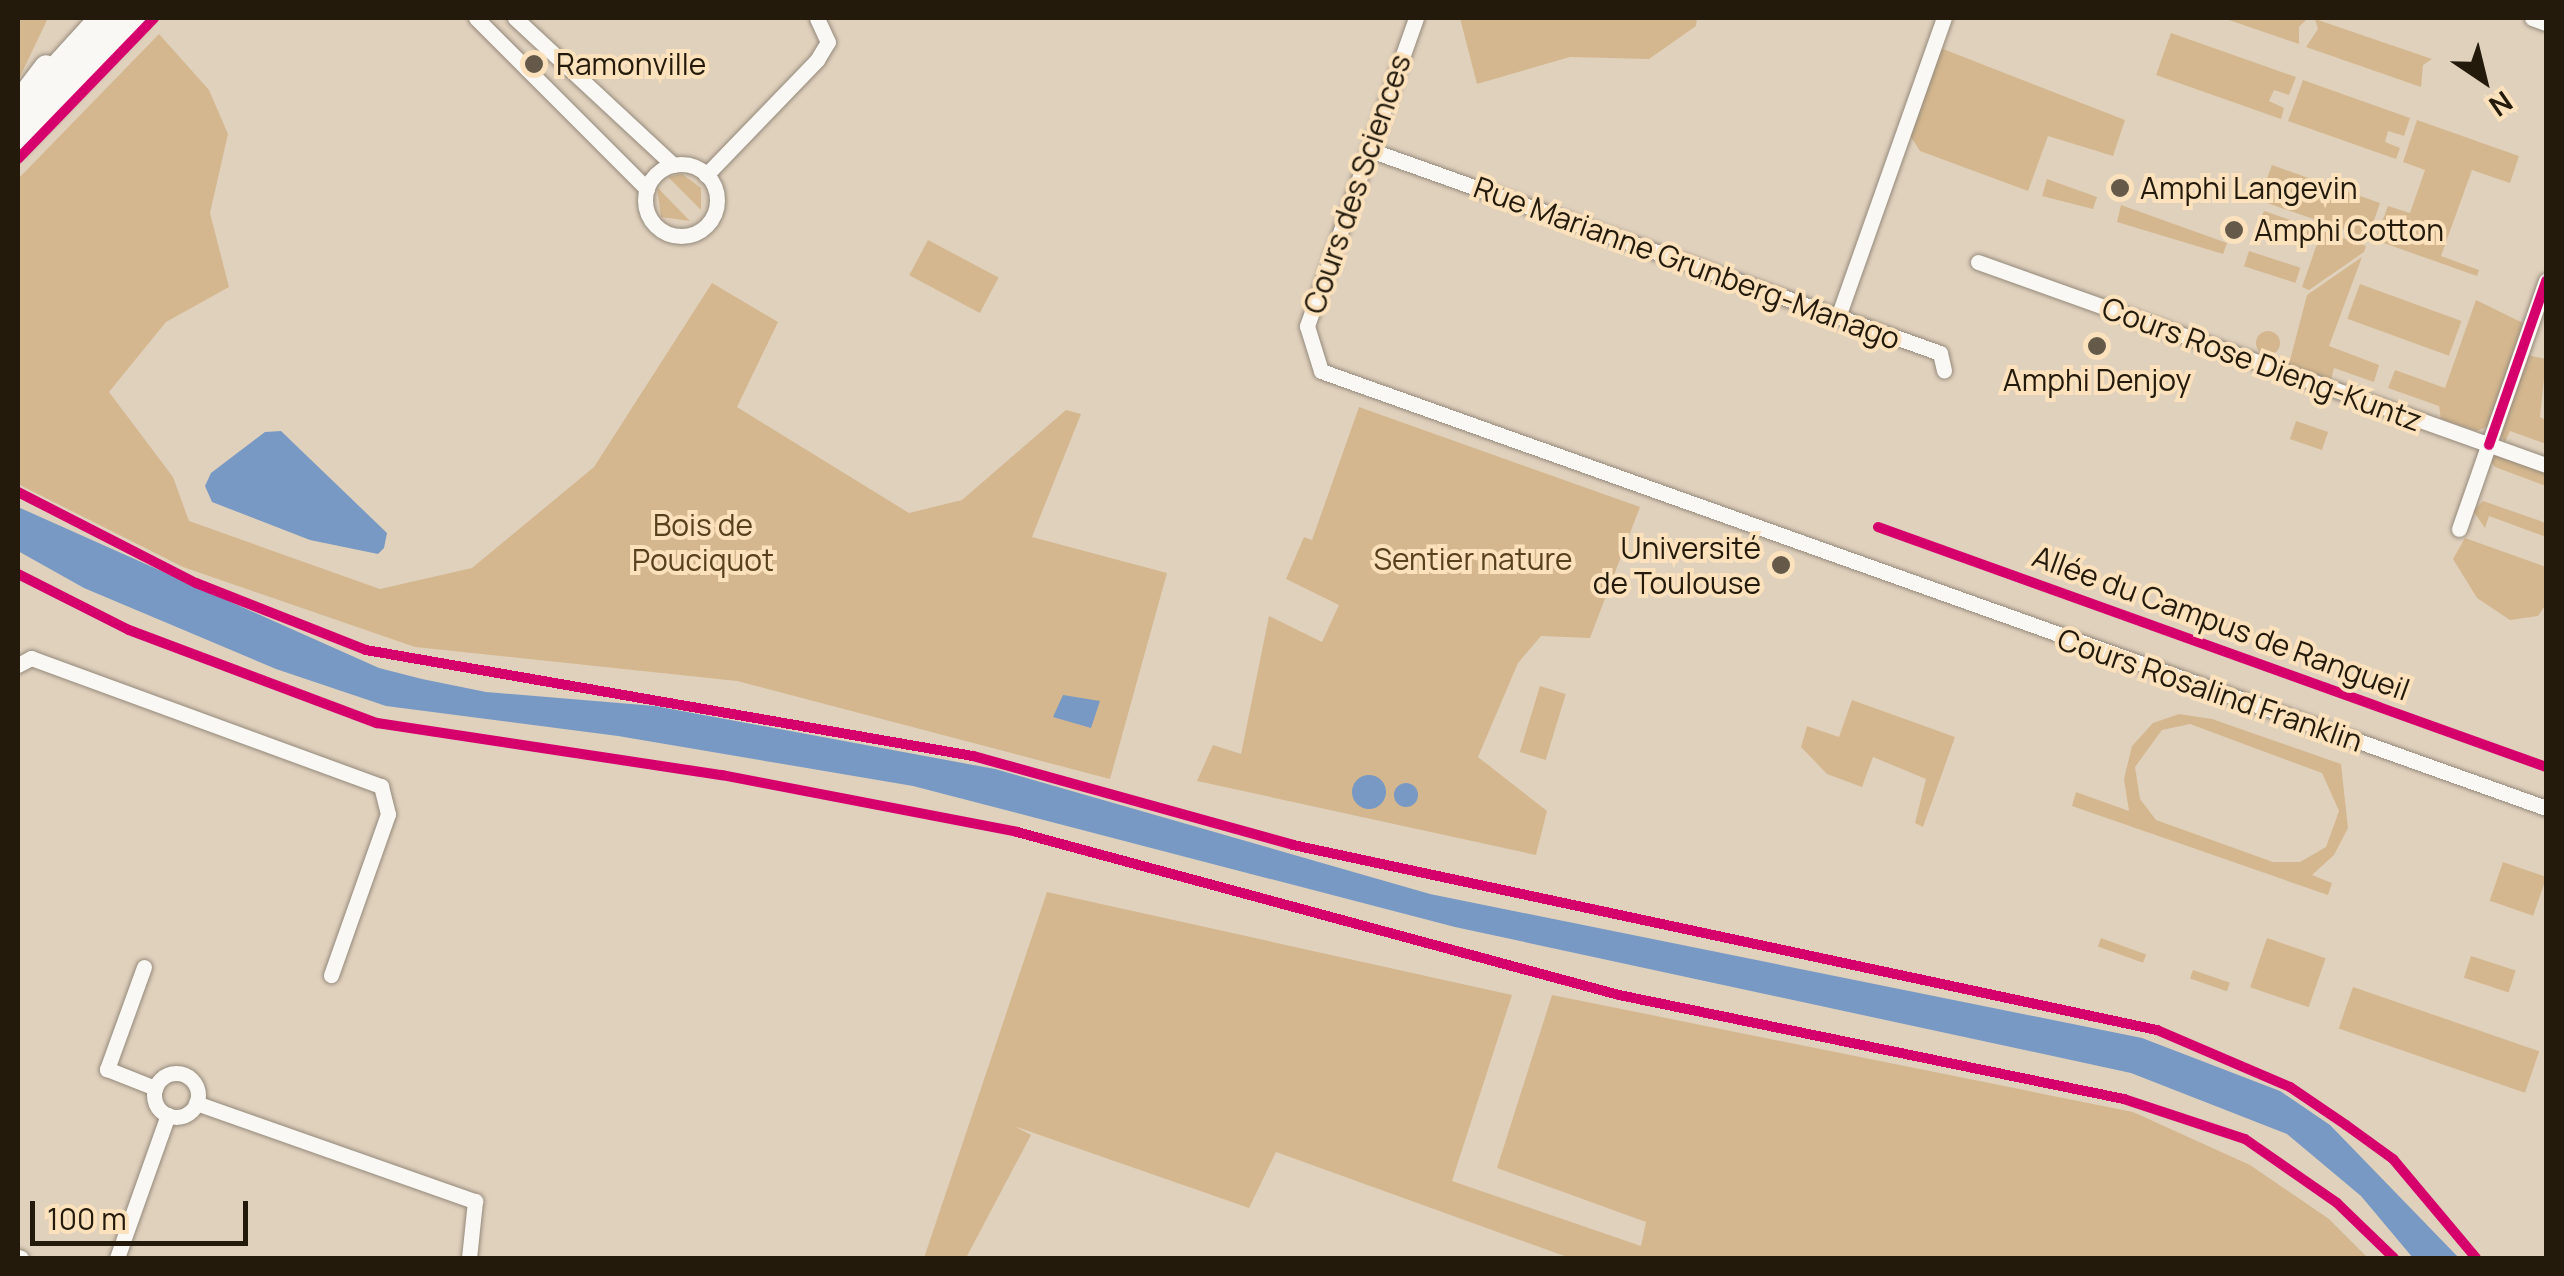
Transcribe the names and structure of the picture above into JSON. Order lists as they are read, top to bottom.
{
  "streets": {
    "street": [
      "Cours des Sciences",
      "Rue Marianne Grunberg-Manago",
      "Cours Rose Dieng-Kuntz",
      "Cours Rosalind Franklin"
    ],
    "cycle path": ["Allée du Campus de Rangueil"]
  },
  "crossings": [
    ["Cours des Sciences", "Rue Marianne Grunberg-Manago"],
    ["Cours des Sciences", "Cours Rosalind Franklin"]
  ],
  "parks": ["Bois de Pouciquot", "Sentier nature"],
  "places": [
    "Ramonville",
    "Amphi Langevin",
    "Amphi Cotton",
    "Amphi Denjoy",
    "Université de Toulouse"
  ],
  "scale_bar": "100 m",
  "north": "bottom right"
}
